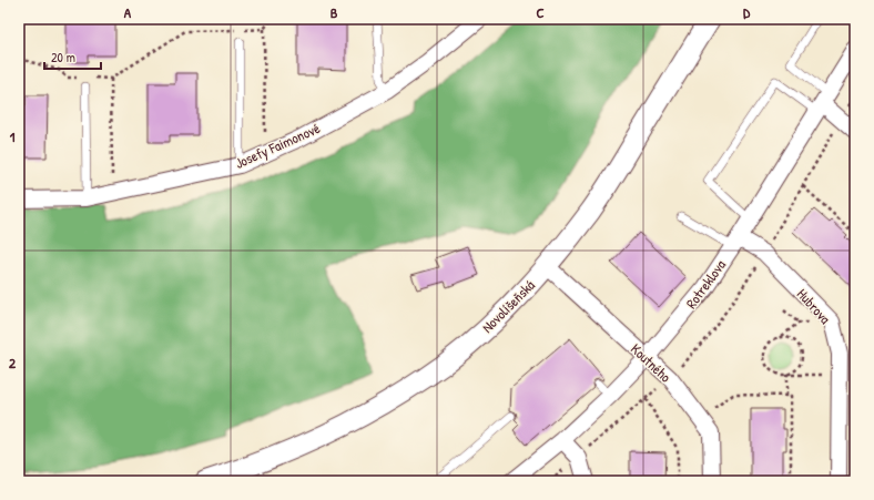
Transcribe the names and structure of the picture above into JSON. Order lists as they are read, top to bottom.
{
  "streets": {
    "street": [
      "Josefy Faimonové",
      "Rotreklova",
      "Novolíšeňská",
      "Hubrova",
      "Koutného"
    ]
  },
  "crossings": [
    ["Rotreklova", "Hubrova"],
    ["Rotreklova", "Koutného"],
    ["Novolíšeňská", "Koutného"]
  ],
  "scale_bar": "20 m",
  "grid": {
    "columns": [
      "A",
      "B",
      "C",
      "D"
    ],
    "rows": ["1", "2"]
  }
}
